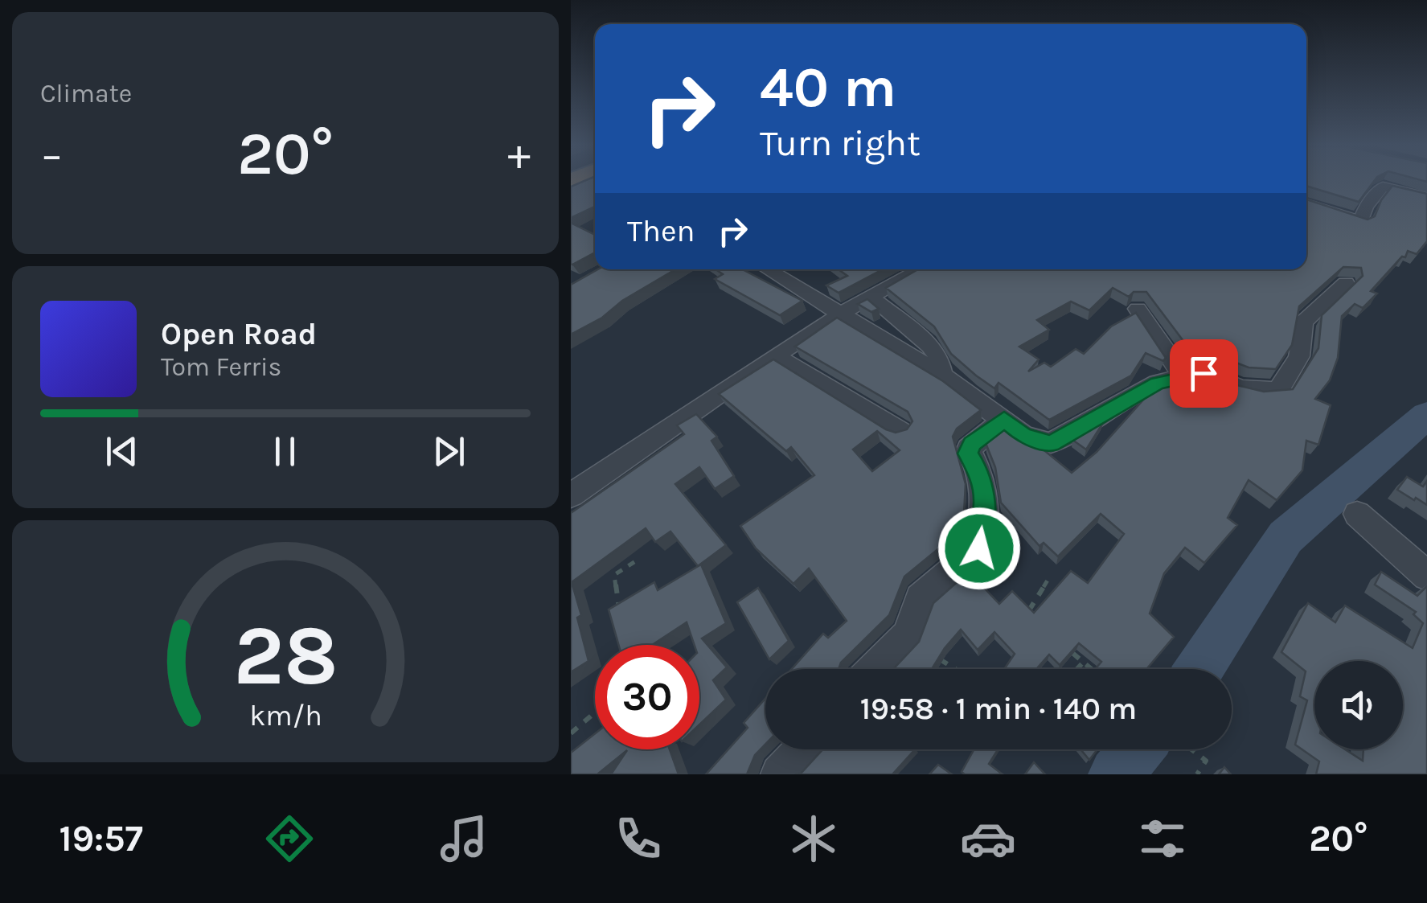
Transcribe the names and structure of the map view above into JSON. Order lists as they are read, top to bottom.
{
  "page": {
    "tile": "Climate",
    "turn": ["40 m", "Turn right"],
    "heat": ["−", "20°", "+"],
    "then": "Then",
    "song": ["Open Road", "Tom Ferris"],
    "limit": "30",
    "trip": "19:58 · 1 min · 140 m",
    "tabs": ["19:57", "20°"],
    "gauge": ["28", "km/h"]
  }
}
